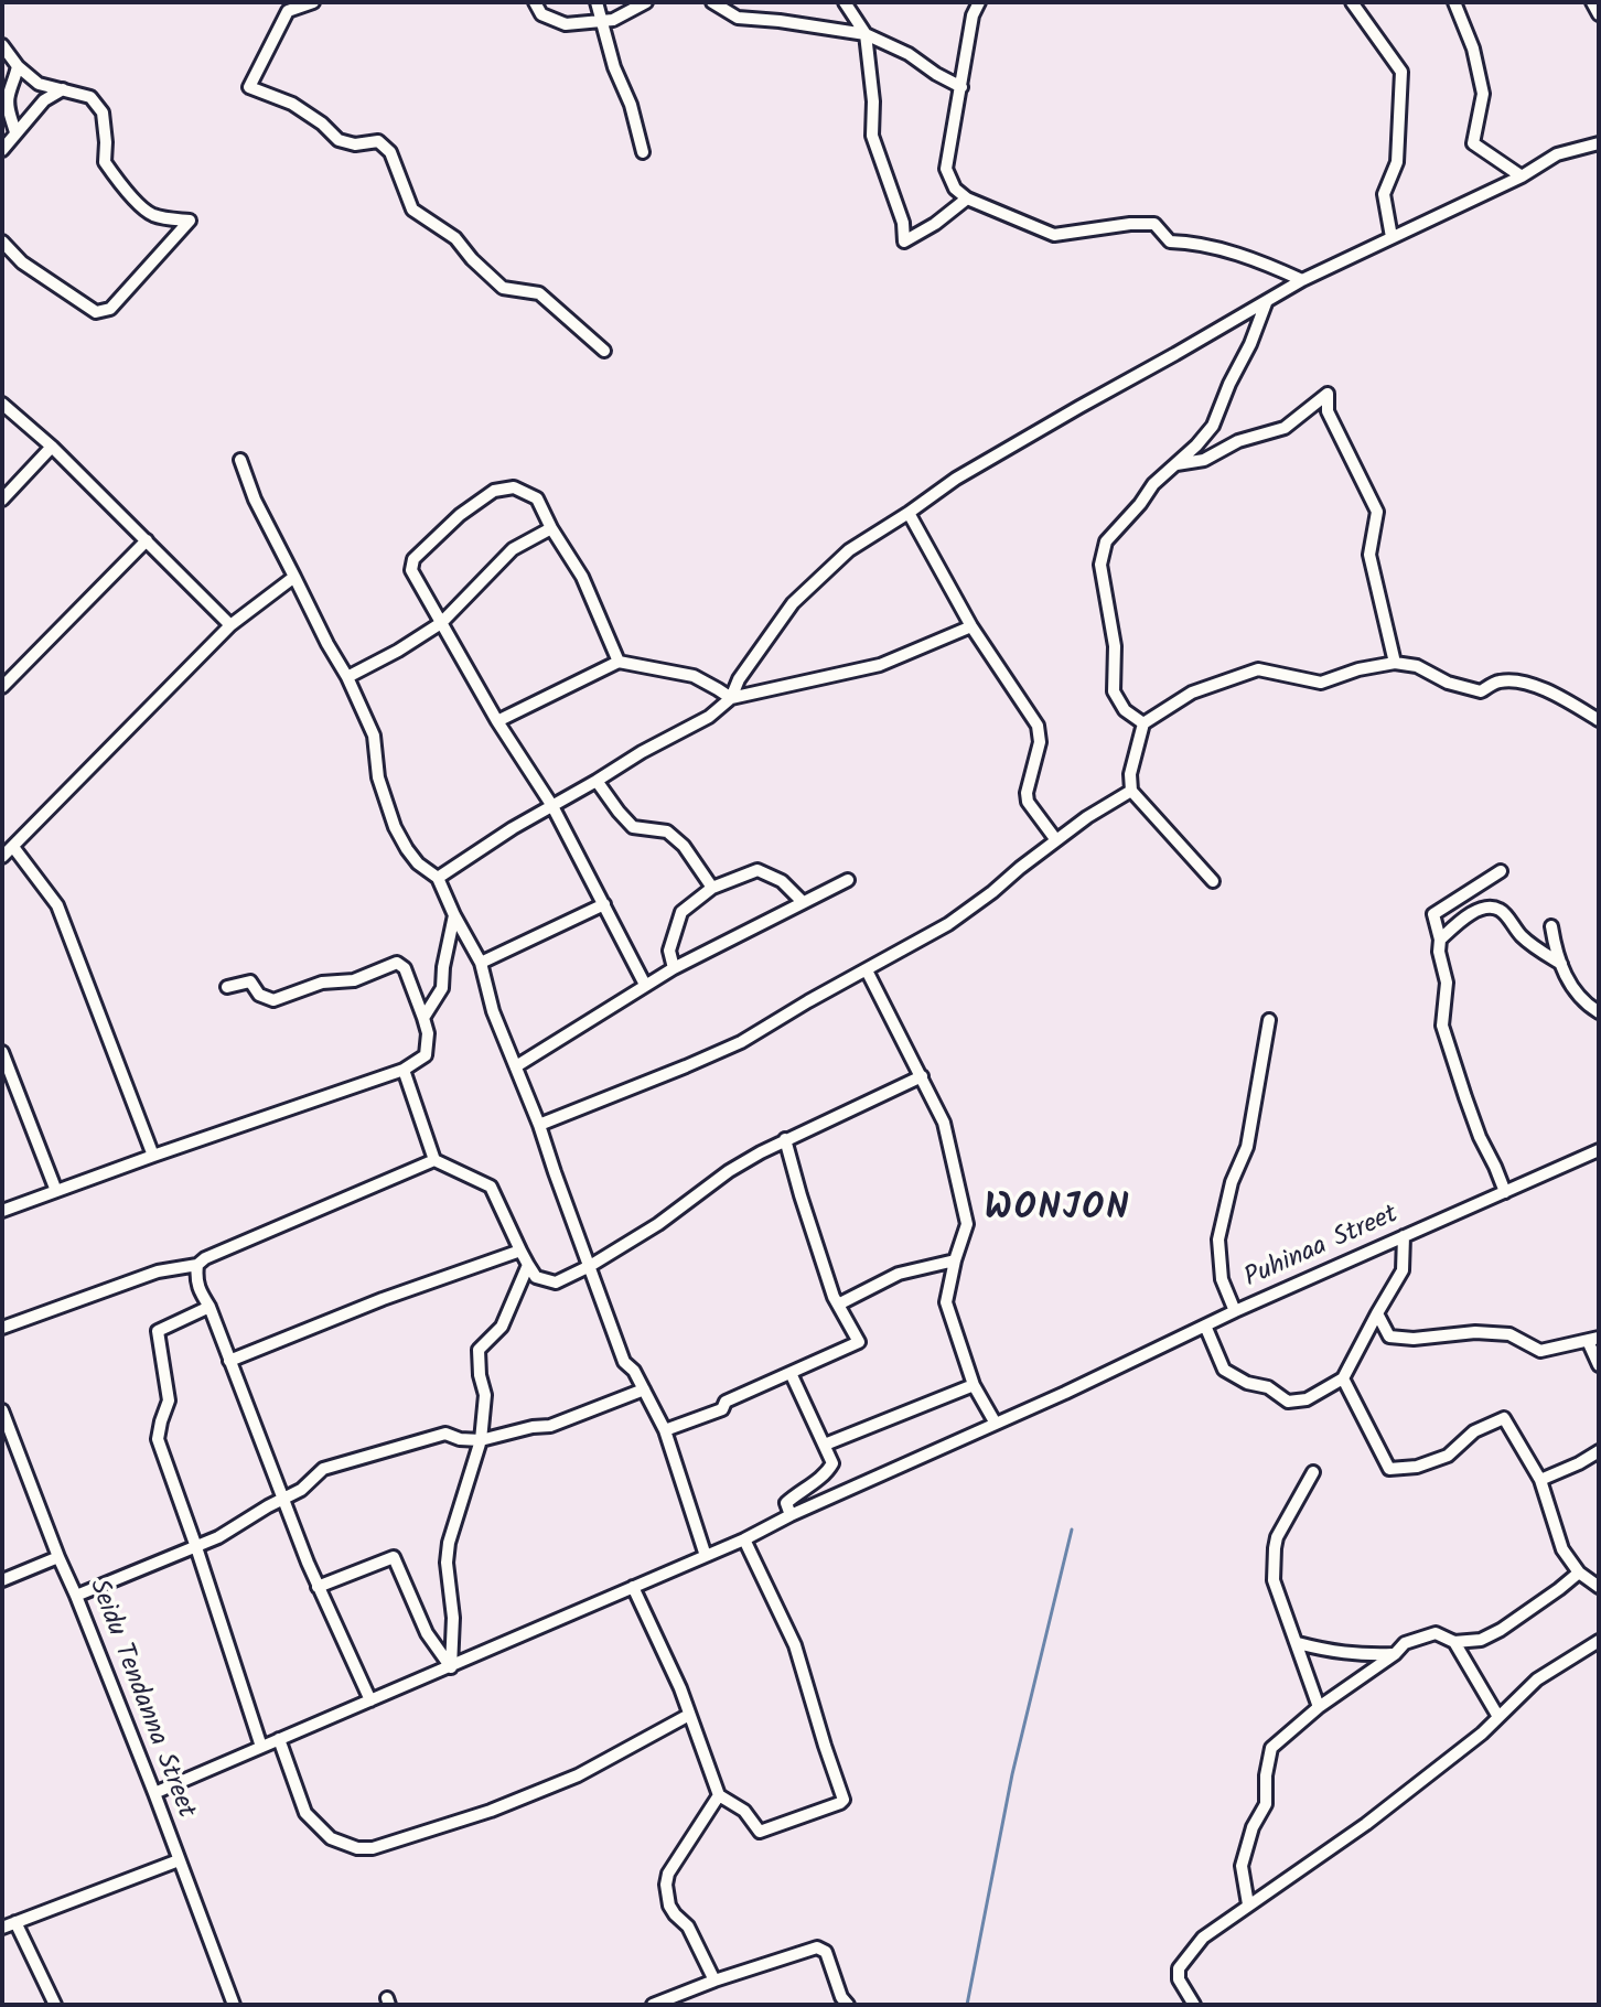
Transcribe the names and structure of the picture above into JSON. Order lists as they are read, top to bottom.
{
  "streets": {
    "street": ["Puhinaa Street", "Seidu Tendanna Street"]
  },
  "crossings": [
    ["Puhinaa Street", "Seidu Tendanna Street"]
  ],
  "districts": ["WONJON"]
}
